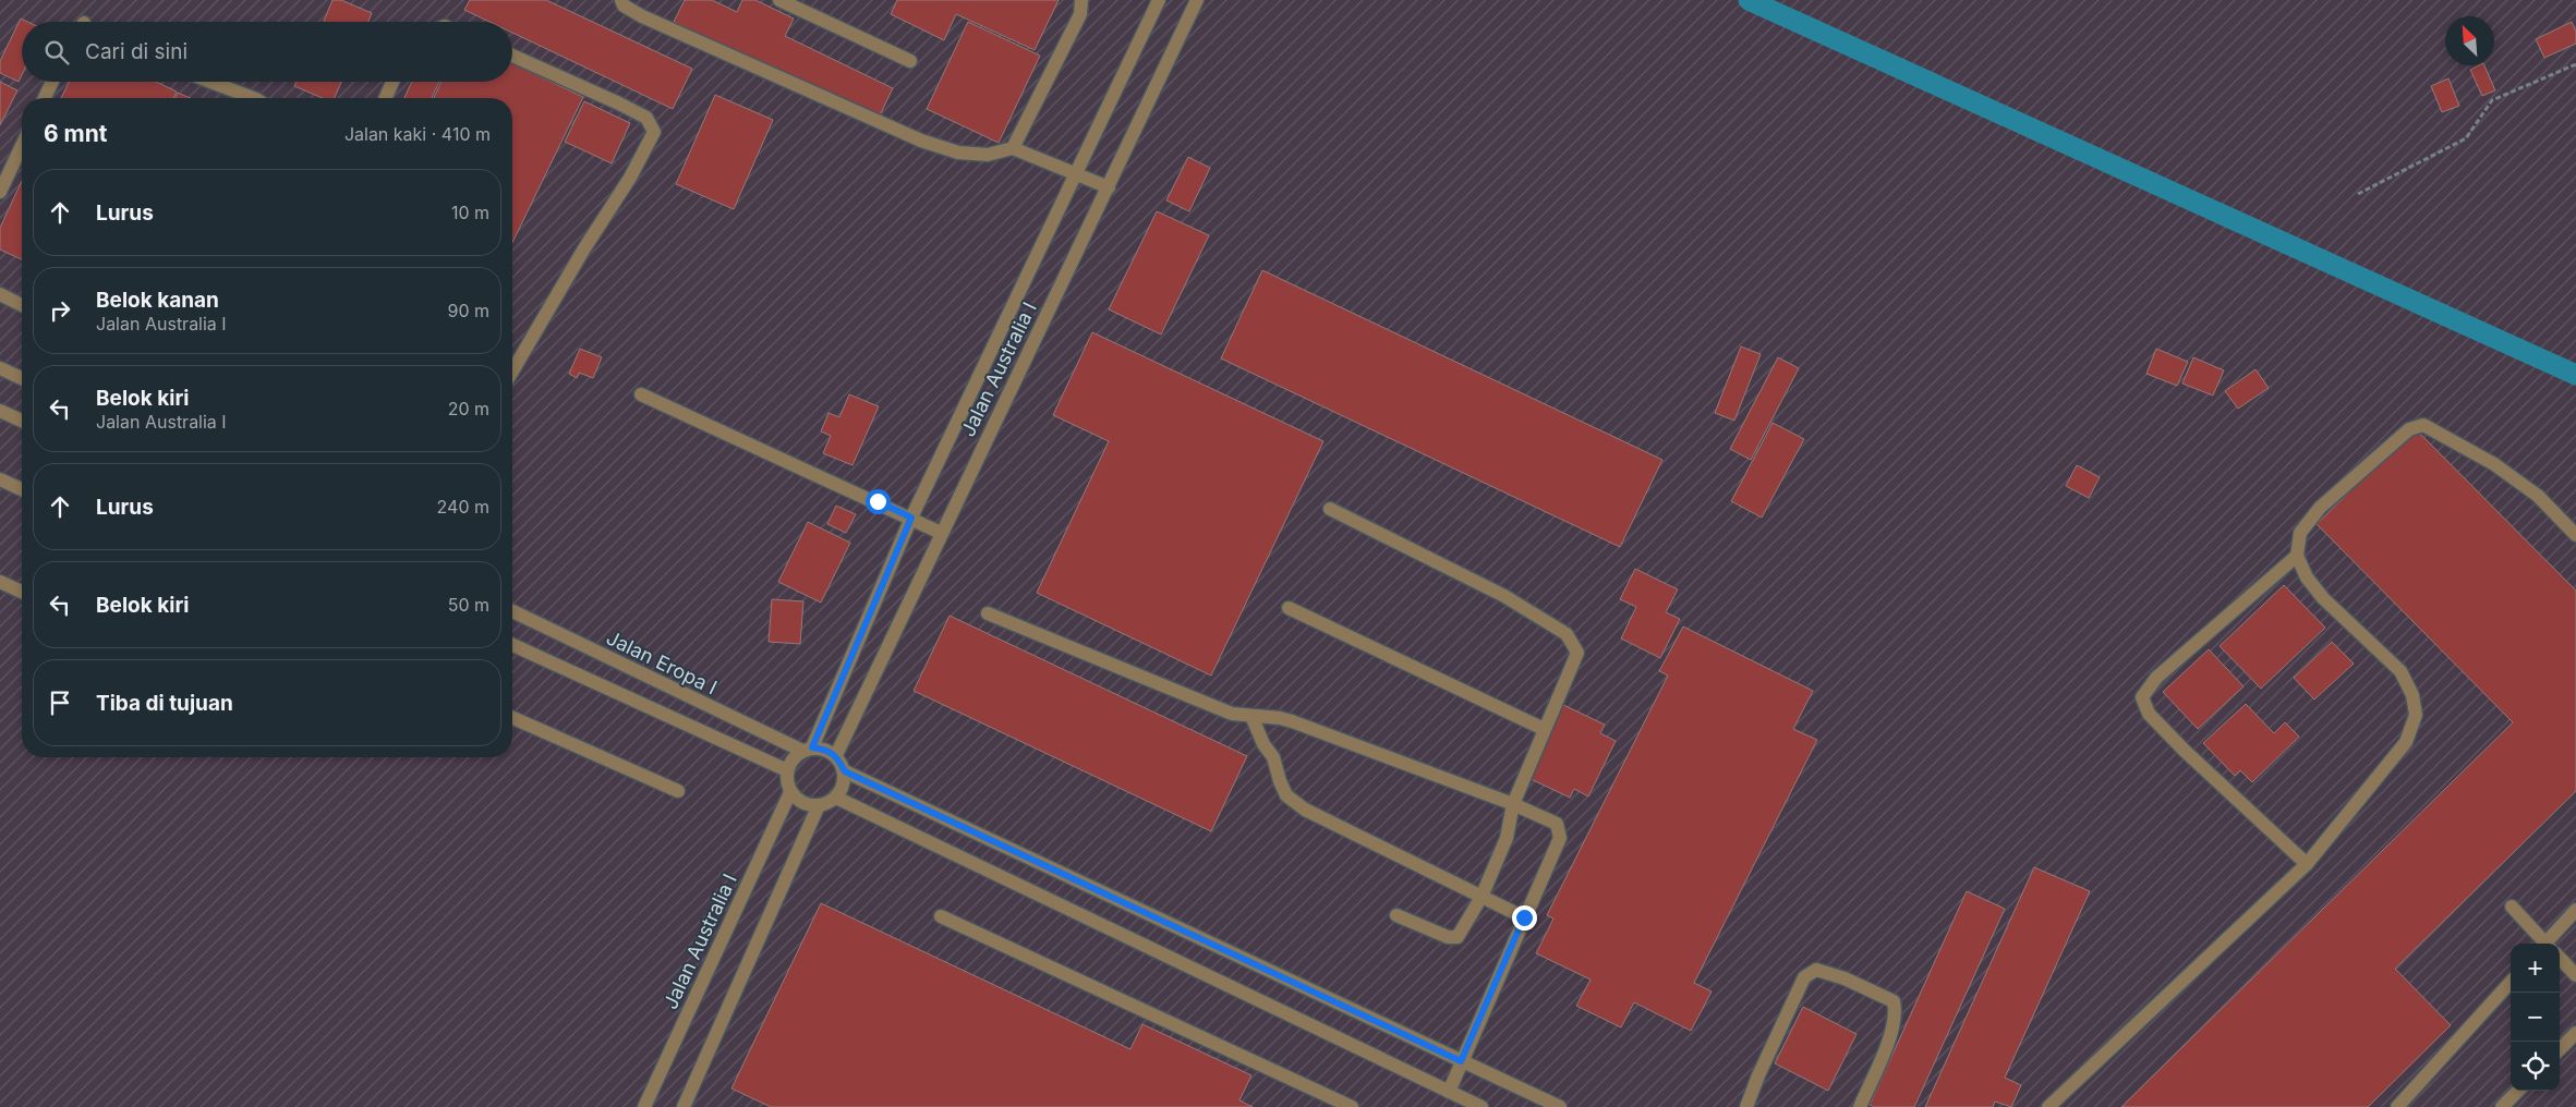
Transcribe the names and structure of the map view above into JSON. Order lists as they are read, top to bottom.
{
  "streets": {
    "lane": ["Jalan Australia I", "Jalan Eropa I"]
  },
  "crossings": [
    ["Jalan Australia I", "Jalan Eropa I"]
  ],
  "north": "top left",
  "page": {
    "search": "Cari di sini",
    "heading": ["6 mnt", "Jalan kaki · 410 m"],
    "list": [
      ["Lurus", "10 m"],
      ["Belok kanan", "Jalan Australia I", "90 m"],
      ["Belok kiri", "Jalan Australia I", "20 m"],
      ["Lurus", "240 m"],
      ["Belok kiri", "50 m"],
      "Tiba di tujuan"
    ],
    "map_buttons": ["+", "−"]
  }
}
